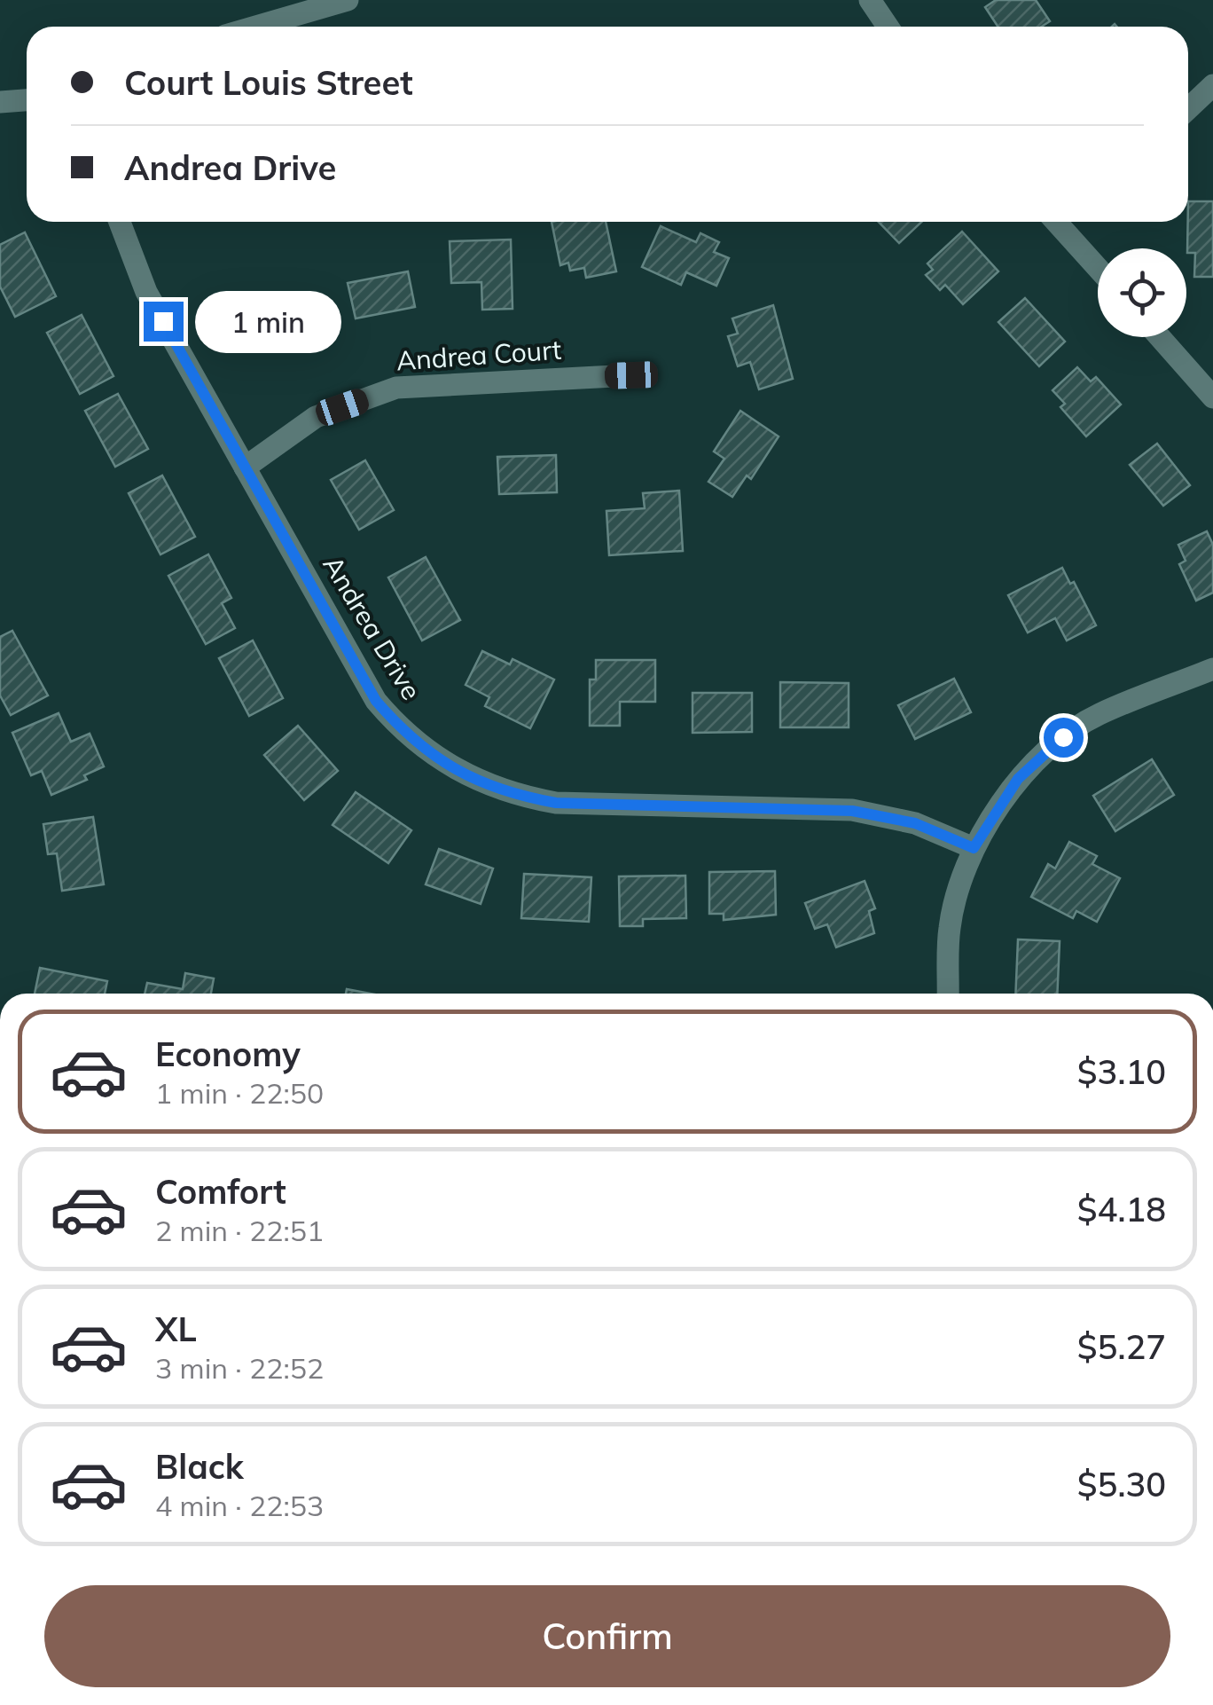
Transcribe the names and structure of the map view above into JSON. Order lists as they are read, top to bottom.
{
  "streets": {
    "street": ["Andrea Court", "Andrea Drive"]
  },
  "crossings": [
    ["Andrea Court", "Andrea Drive"]
  ],
  "page": {
    "banner": ["Court Louis Street", "Andrea Drive"],
    "bubble": "1 min",
    "list": [
      {
        "name": "Economy",
        "note": "1 min · 22:50",
        "value": "$3.10"
      },
      {
        "name": "Comfort",
        "note": "2 min · 22:51",
        "value": "$4.18"
      },
      {
        "name": "XL",
        "note": "3 min · 22:52",
        "value": "$5.27"
      },
      {
        "name": "Black",
        "note": "4 min · 22:53",
        "value": "$5.30"
      }
    ],
    "buttons": "Confirm"
  }
}
